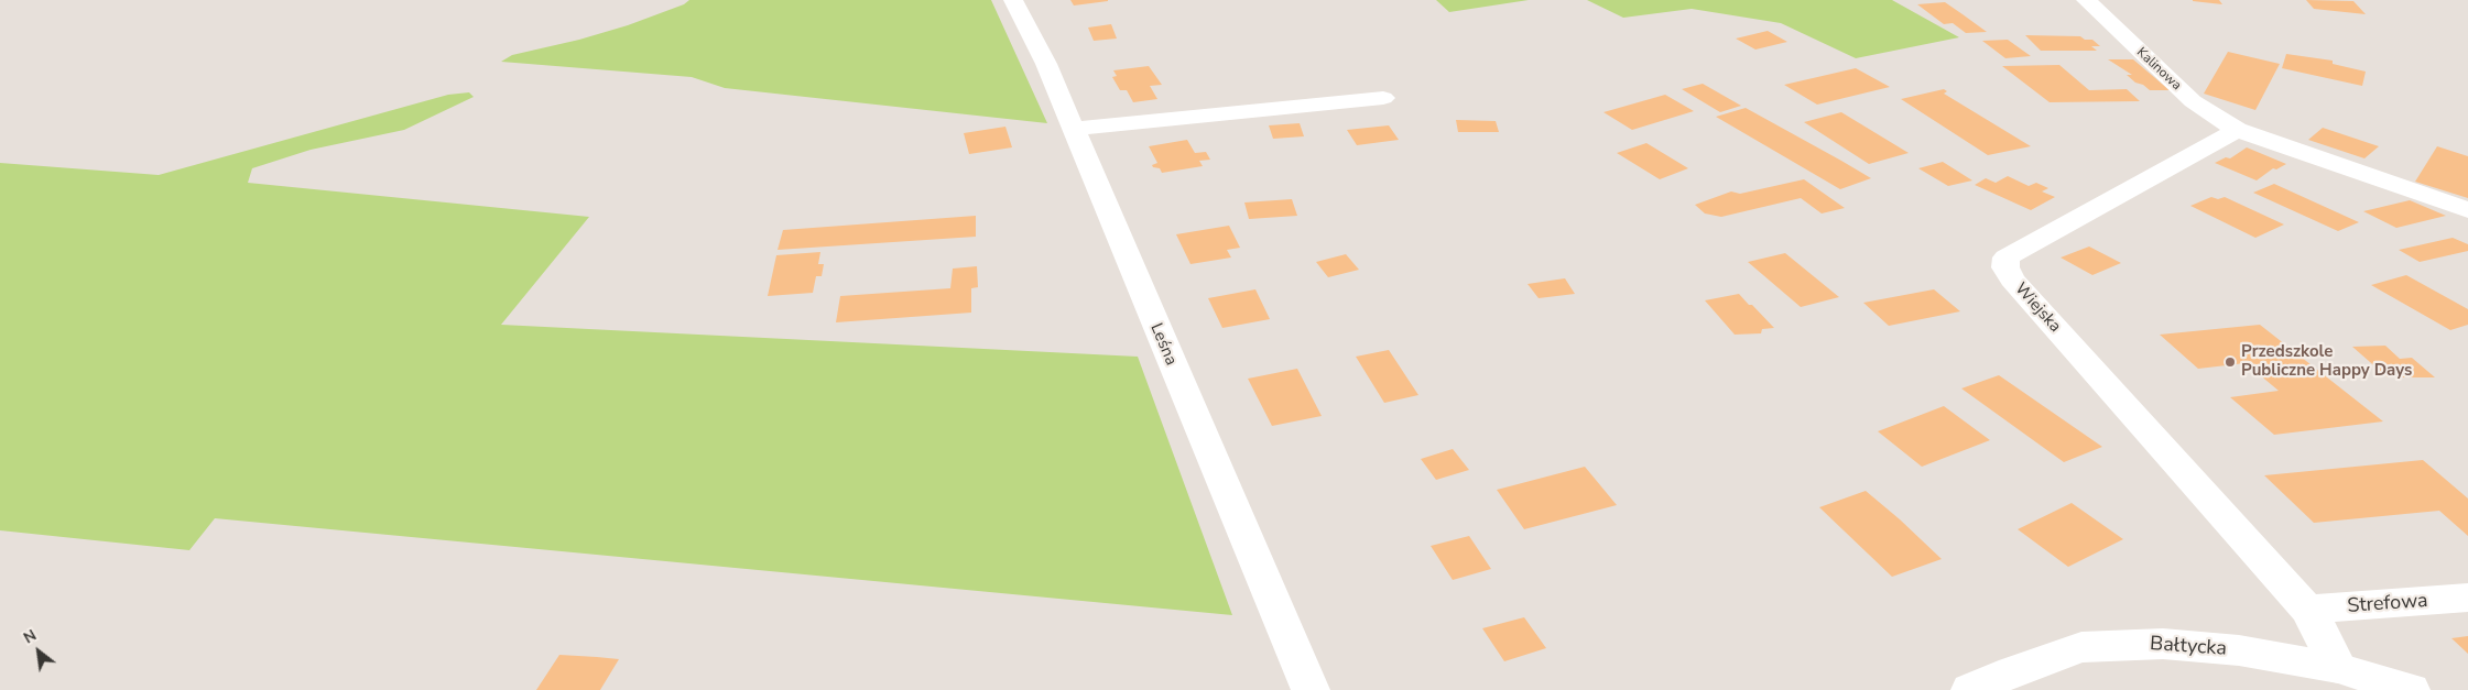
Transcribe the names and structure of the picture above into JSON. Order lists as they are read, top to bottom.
{
  "streets": {
    "street": [
      "Kalinowa",
      "Wiejska",
      "Leśna",
      "Strefowa",
      "Bałtycka"
    ]
  },
  "crossings": [
    ["Kalinowa", "Wiejska"],
    ["Wiejska", "Strefowa"],
    ["Wiejska", "Bałtycka"]
  ],
  "places": ["Przedszkole Publiczne Happy Days"],
  "north": "top left"
}
